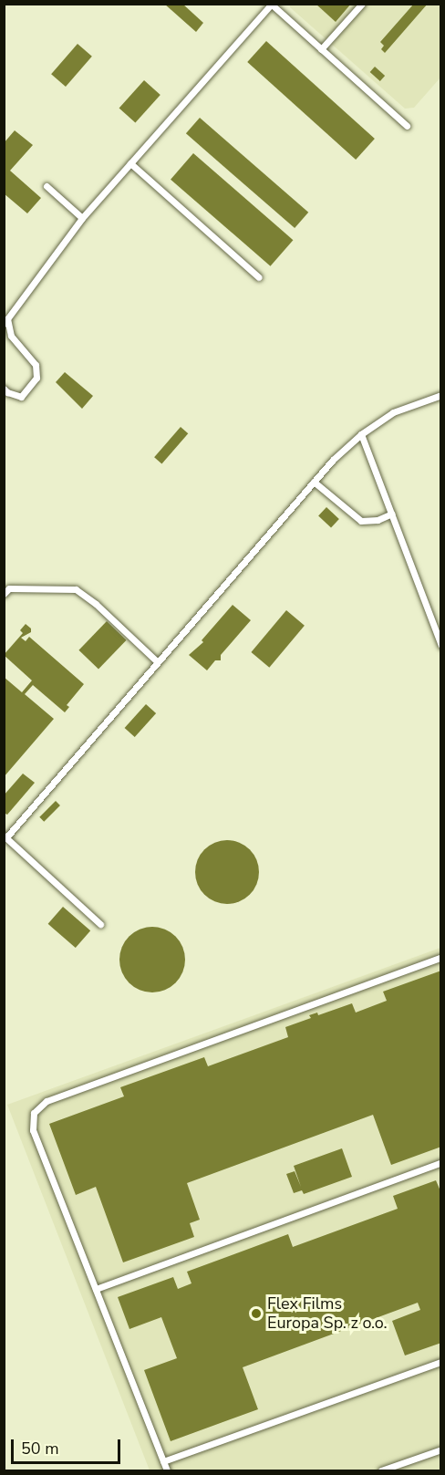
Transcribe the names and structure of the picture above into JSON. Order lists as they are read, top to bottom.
{
  "places": ["Flex Films Europa Sp. z o.o."],
  "scale_bar": "50 m"
}
